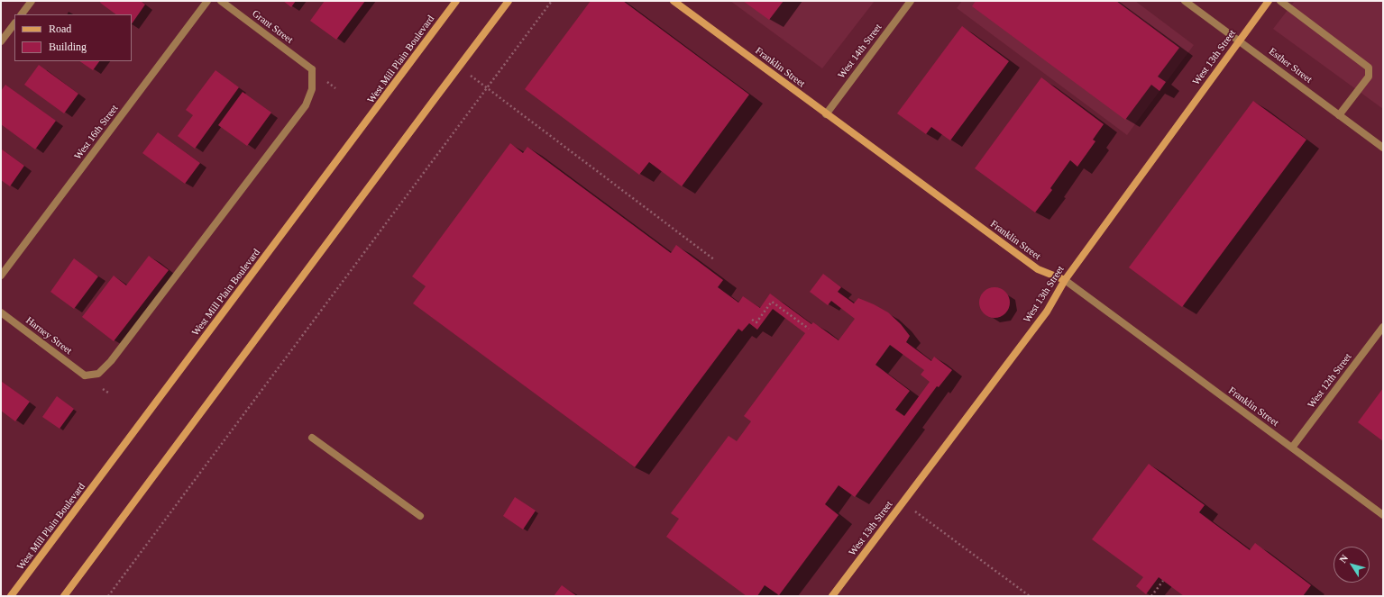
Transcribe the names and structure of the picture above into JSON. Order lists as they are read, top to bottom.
{
  "streets": {
    "main road": ["West 13th Street", "West Mill Plain Boulevard", "Franklin Street"],
    "street": [
      "Grant Street",
      "West 14th Street",
      "Esther Street",
      "West 16th Street",
      "Harney Street",
      "West 12th Street"
    ]
  },
  "crossings": [
    ["Grant Street", "Harney Street"],
    ["West 14th Street", "Franklin Street"],
    ["West 13th Street", "Esther Street"],
    ["West 13th Street", "Franklin Street"],
    ["Franklin Street", "West 12th Street"]
  ],
  "legend": ["Road", "Building"],
  "north": "top left"
}
